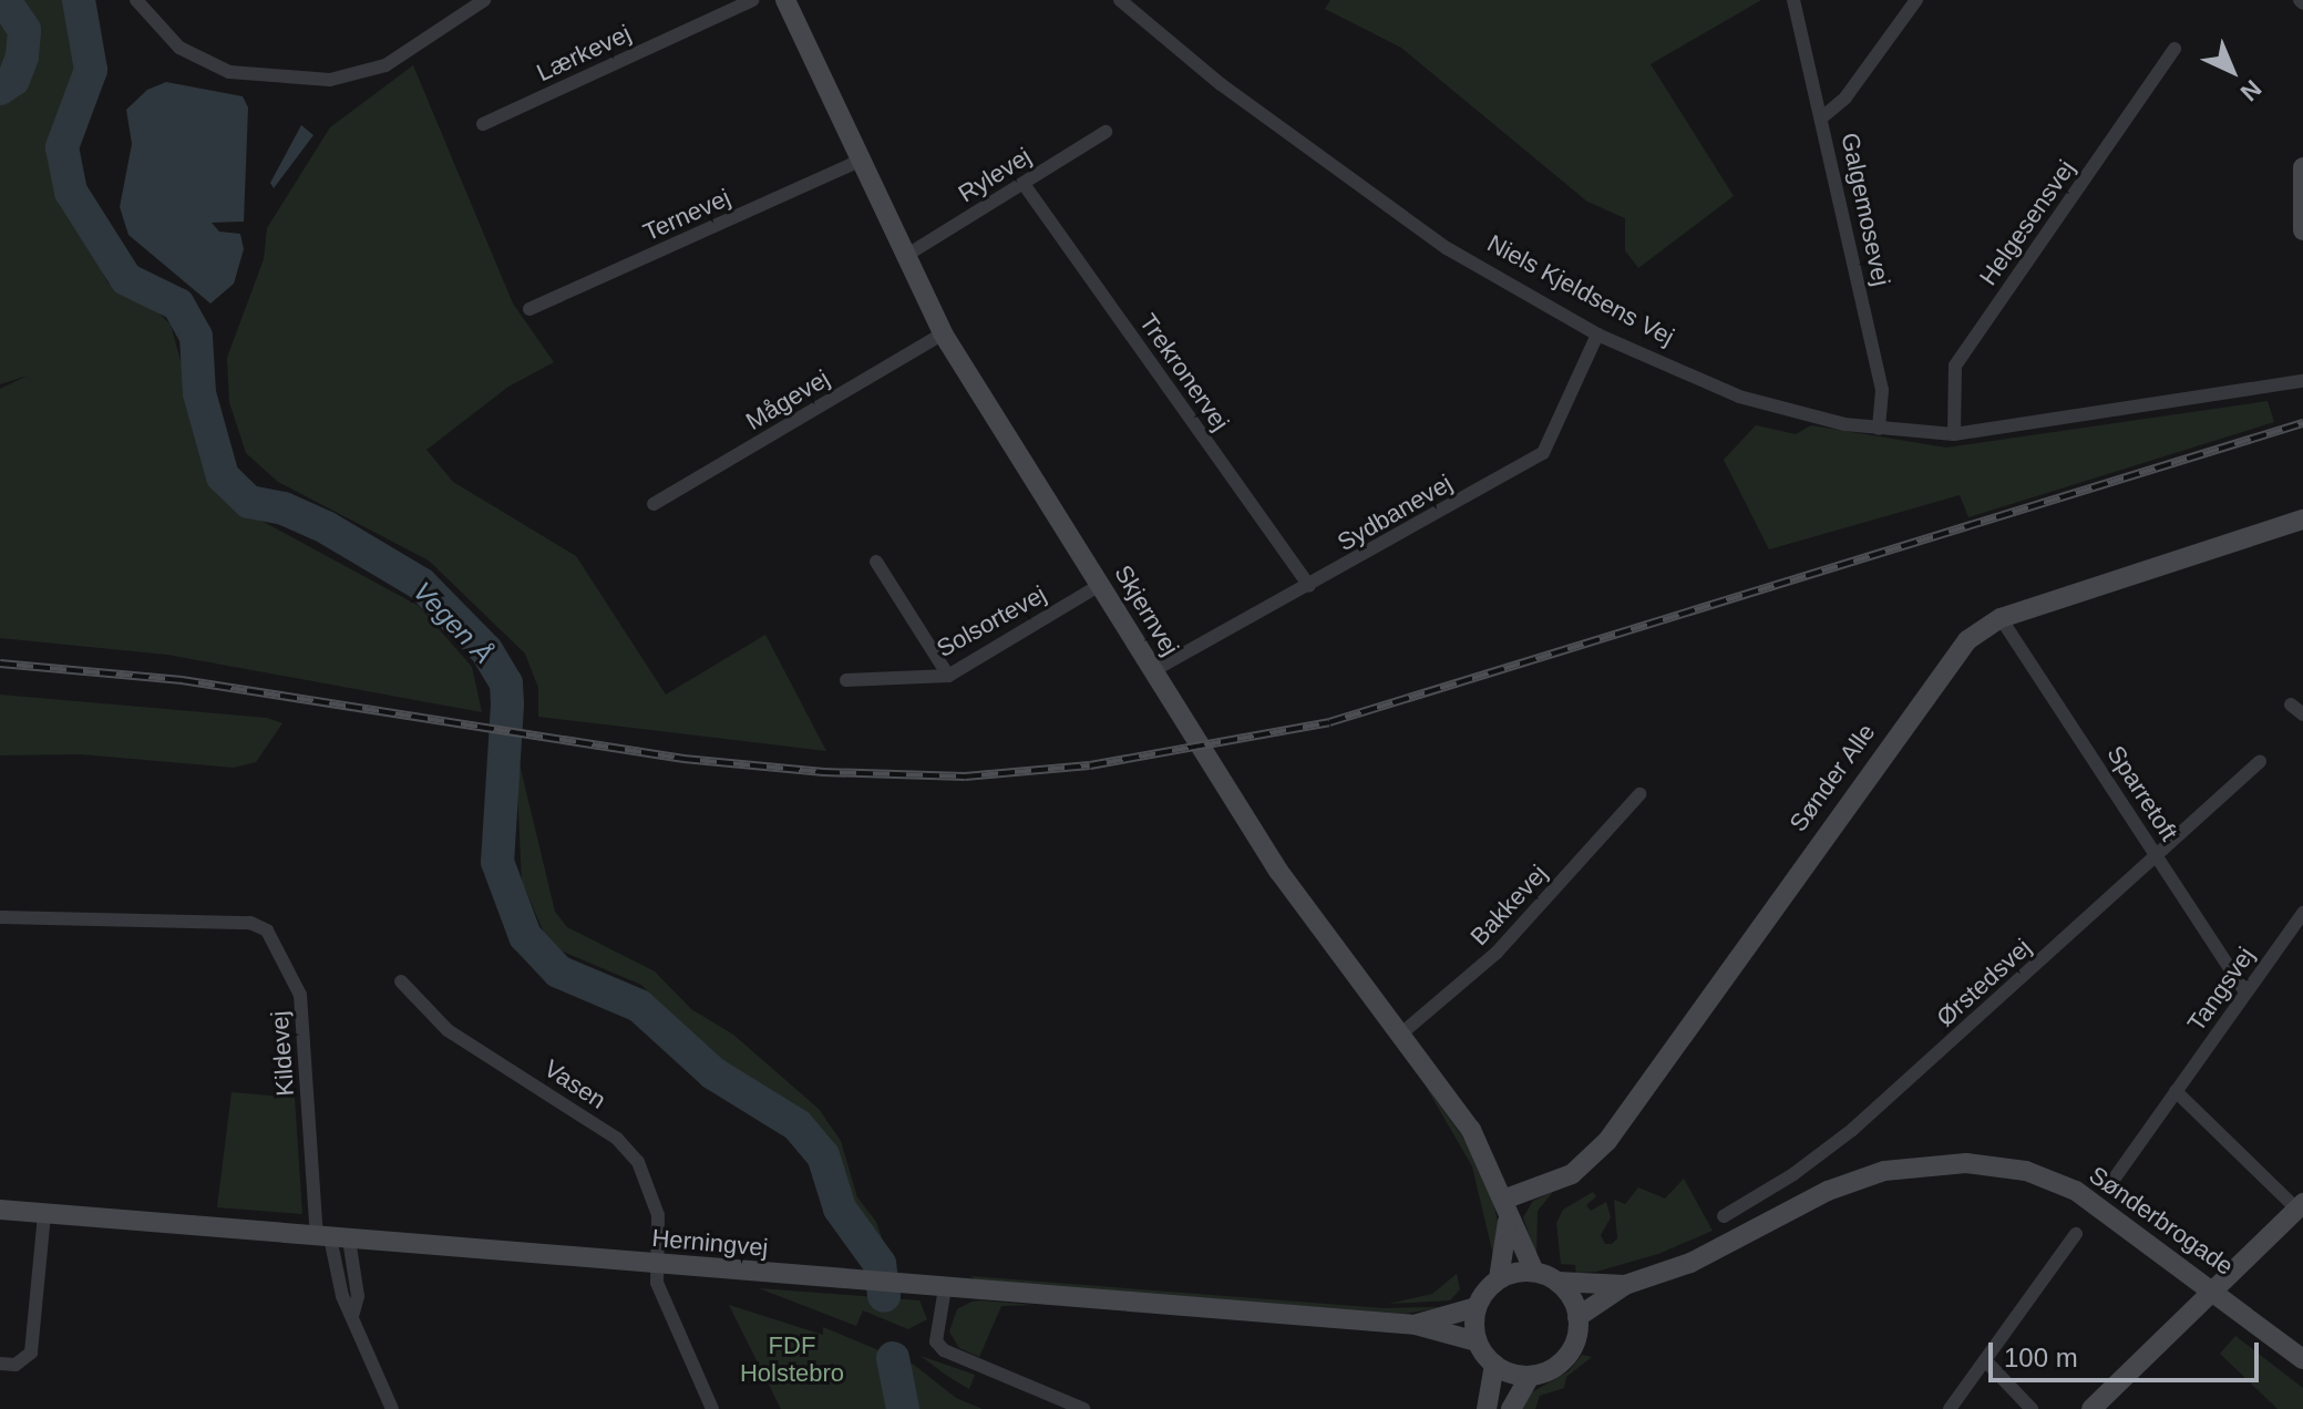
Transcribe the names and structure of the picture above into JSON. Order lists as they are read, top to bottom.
{
  "streets": {
    "street": [
      "Lærkevej",
      "Rylevej",
      "Galgemosevej",
      "Ternevej",
      "Helgesensvej",
      "Niels Kjeldsens Vej",
      "Trekronervej",
      "Mågevej",
      "Sydbanevej",
      "Skjernvej",
      "Solsortevej",
      "Sønder Alle",
      "Sparretoft",
      "Bakkevej",
      "Ørstedsvej",
      "Tangsvej",
      "Kildevej",
      "Vasen",
      "Sønderbrogade",
      "Herningvej"
    ]
  },
  "crossings": [
    ["Rylevej", "Trekronervej"],
    ["Rylevej", "Skjernvej"],
    ["Galgemosevej", "Niels Kjeldsens Vej"],
    ["Ternevej", "Skjernvej"],
    ["Helgesensvej", "Niels Kjeldsens Vej"],
    ["Niels Kjeldsens Vej", "Sydbanevej"],
    ["Trekronervej", "Sydbanevej"],
    ["Mågevej", "Skjernvej"],
    ["Sydbanevej", "Skjernvej"],
    ["Skjernvej", "Solsortevej"],
    ["Skjernvej", "Sønder Alle"],
    ["Skjernvej", "Bakkevej"],
    ["Skjernvej", "Sønderbrogade"],
    ["Skjernvej", "Herningvej"],
    ["Sønder Alle", "Sparretoft"],
    ["Sparretoft", "Ørstedsvej"],
    ["Sparretoft", "Tangsvej"],
    ["Kildevej", "Herningvej"],
    ["Vasen", "Herningvej"],
    ["Sønderbrogade", "Herningvej"]
  ],
  "water": ["Vegen Å"],
  "parks": ["FDF Holstebro"],
  "scale_bar": "100 m",
  "north": "bottom right"
}
